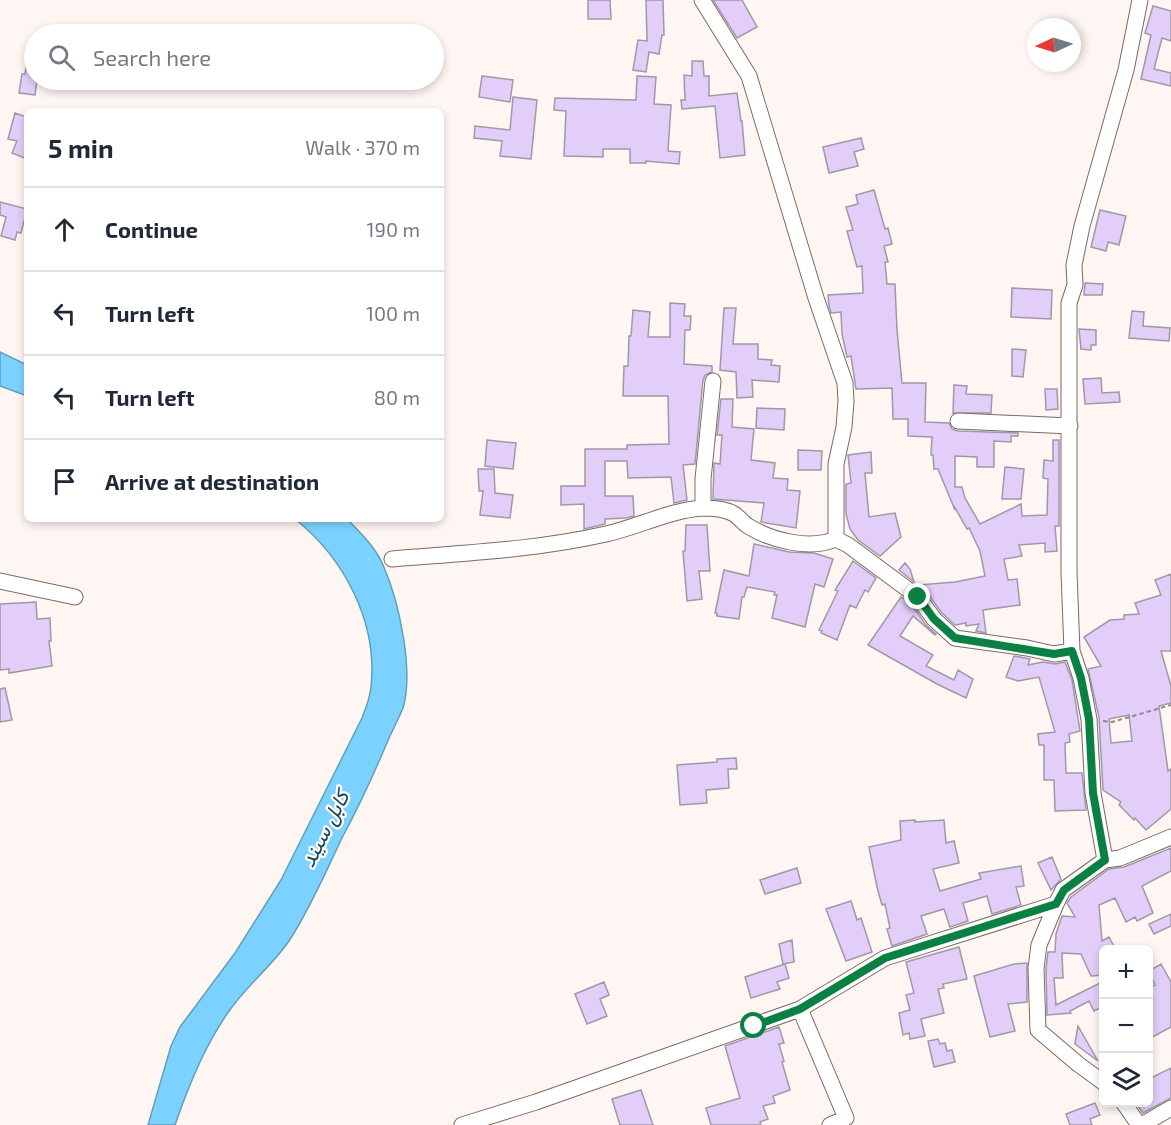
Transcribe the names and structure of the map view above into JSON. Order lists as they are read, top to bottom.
{
  "water": ["کابل سيند"],
  "north": "left",
  "page": {
    "search": "Search here",
    "heading": ["5 min", "Walk · 370 m"],
    "list": [
      ["Continue", "190 m"],
      ["Turn left", "100 m"],
      ["Turn left", "80 m"],
      "Arrive at destination"
    ],
    "map_buttons": ["+", "−"]
  }
}
